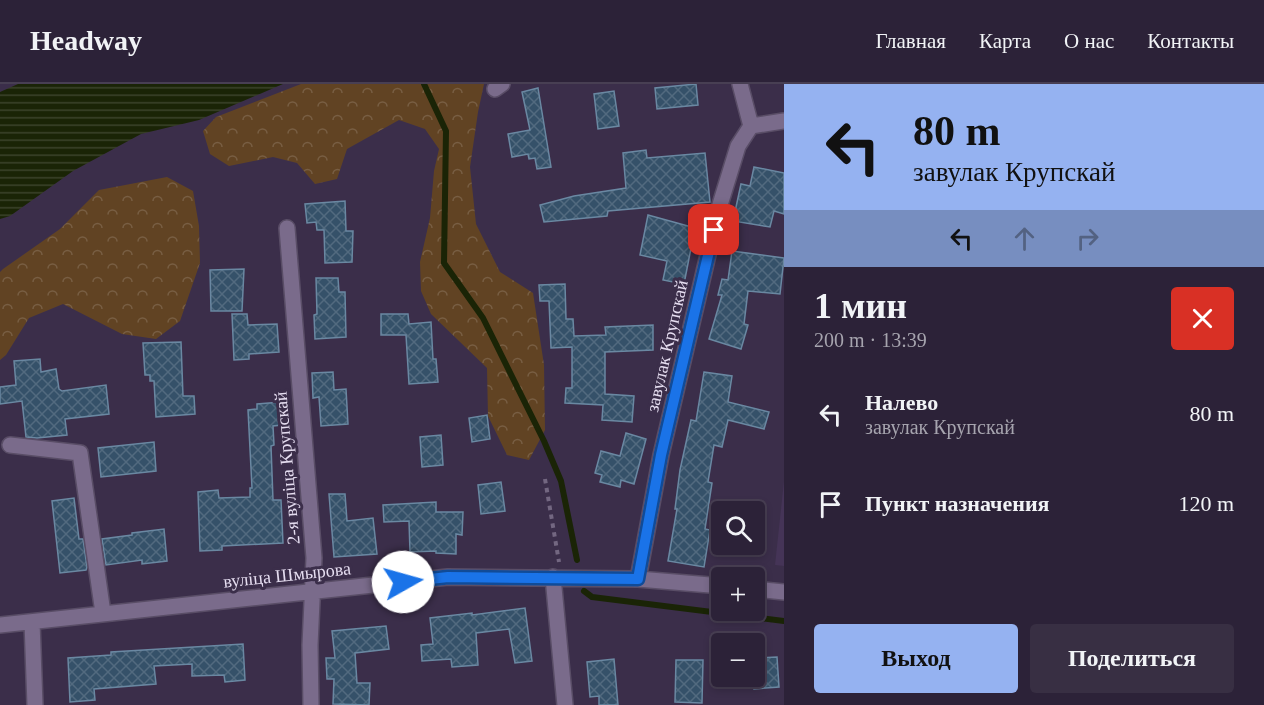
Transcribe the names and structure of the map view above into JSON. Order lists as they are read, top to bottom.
{
  "streets": {
    "street": ["завулак Крупскай", "2-я вуліца Крупскай", "вуліца Шмырова"]
  },
  "crossings": [
    ["завулак Крупскай", "вуліца Шмырова"],
    ["2-я вуліца Крупскай", "вуліца Шмырова"]
  ],
  "page": {
    "header": "Headway",
    "nav": [
      "Главная",
      "Карта",
      "О нас",
      "Контакты"
    ],
    "turn": ["80 m", "завулак Крупскай"],
    "heading": ["1 мин", "200 m · 13:39"],
    "list": [
      {
        "name": "Налево",
        "note": "завулак Крупскай",
        "value": "80 m"
      },
      {
        "name": "Пункт назначения",
        "value": "120 m"
      }
    ],
    "map_buttons": ["+", "−"],
    "buttons": ["Выход", "Поделиться"]
  }
}
